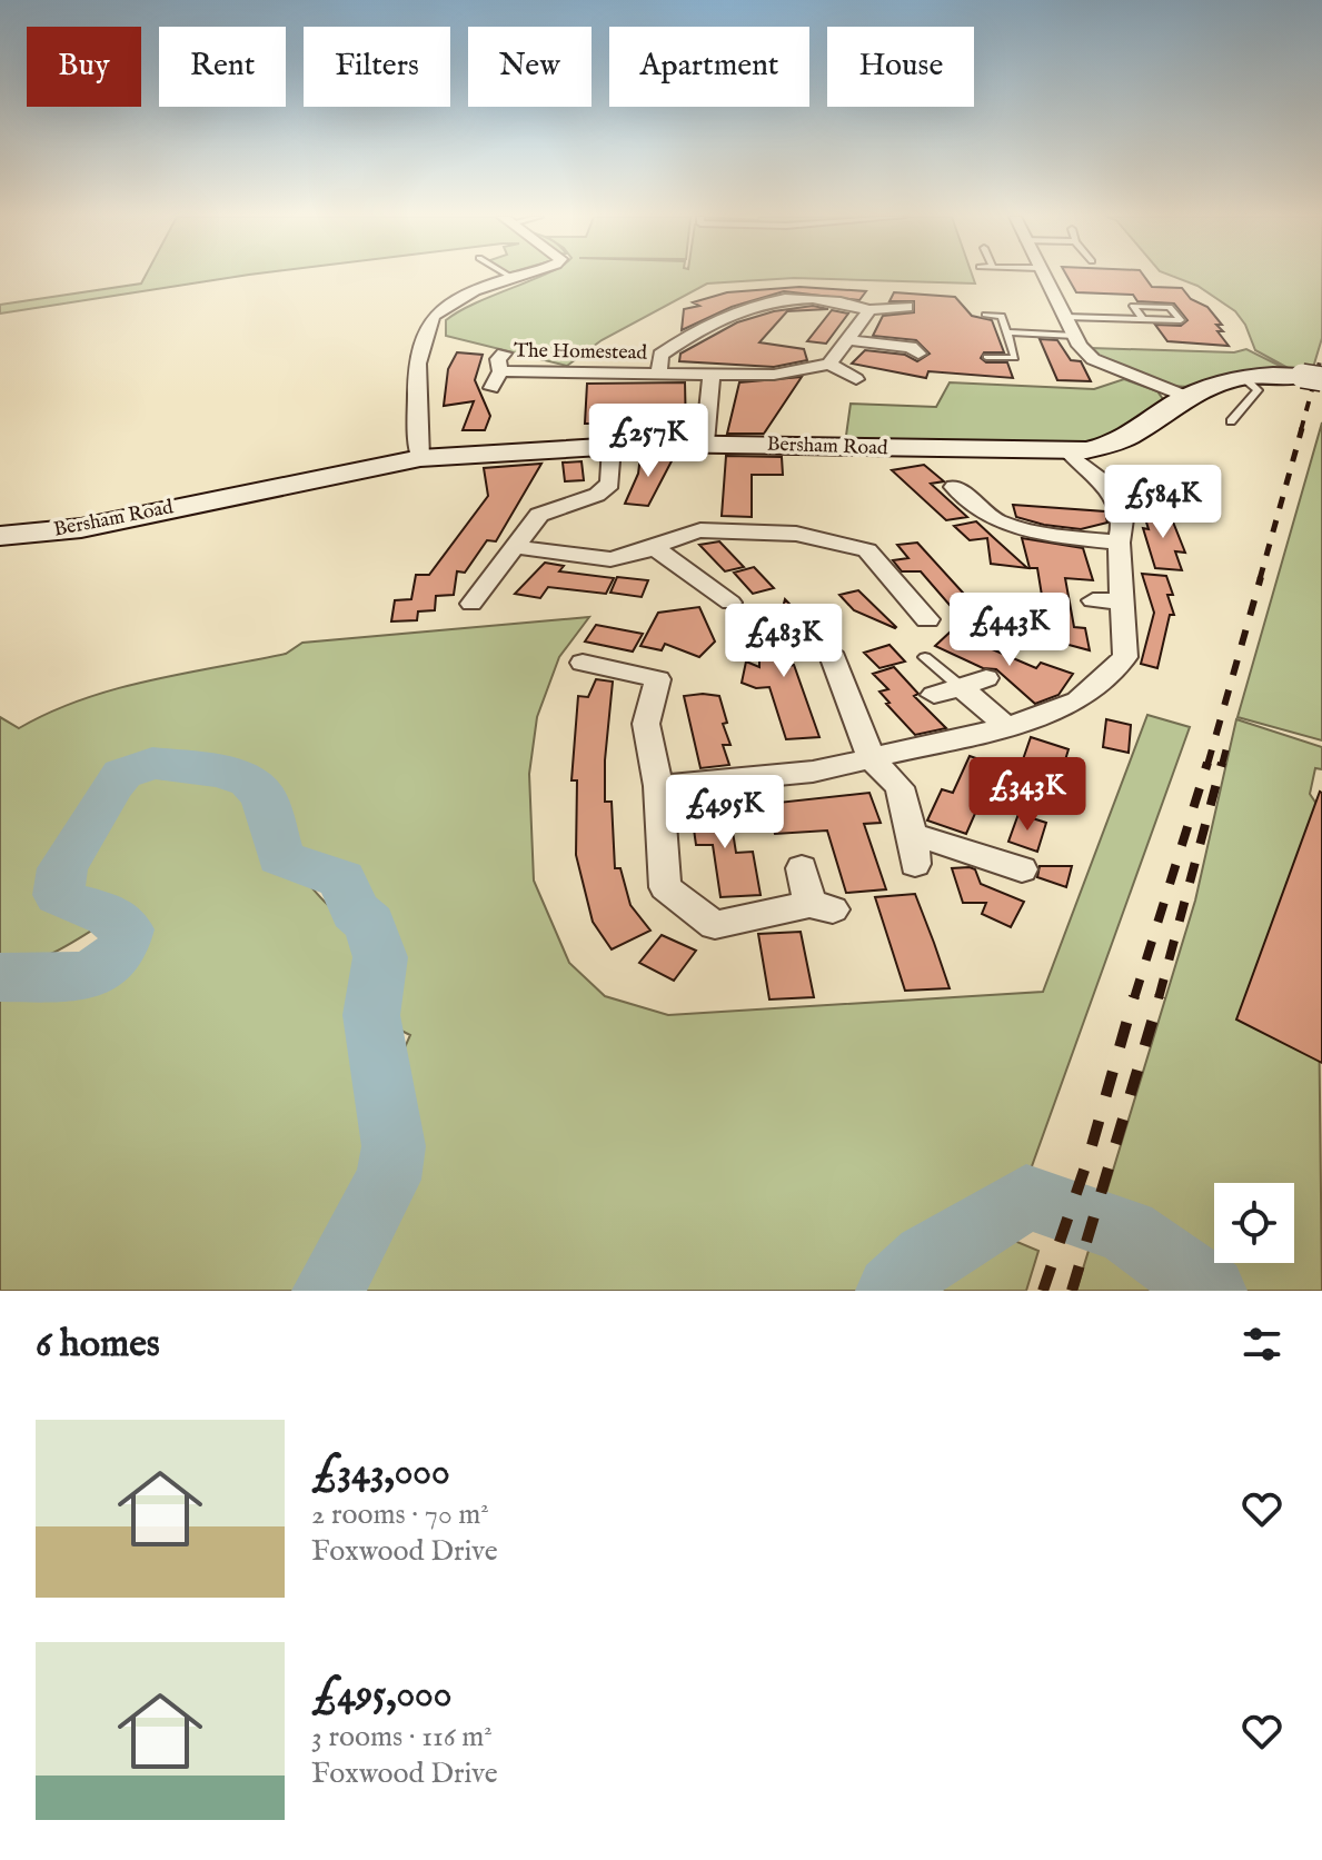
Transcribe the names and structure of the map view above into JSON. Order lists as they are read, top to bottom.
{
  "streets": {
    "main road": ["Bersham Road"],
    "street": ["The Homestead"]
  },
  "page": {
    "chip": [
      "Buy",
      "Rent",
      "Filters",
      "New",
      "Apartment",
      "House"
    ],
    "price": [
      "£257K",
      "£584K",
      "£443K",
      "£483K",
      "£343K",
      "£495K"
    ],
    "heading": "6 homes",
    "list": [
      {
        "name": "£343,000",
        "note": "2 rooms · 70 m² · Foxwood Drive"
      },
      {
        "name": "£495,000",
        "note": "3 rooms · 116 m² · Foxwood Drive"
      }
    ]
  }
}
